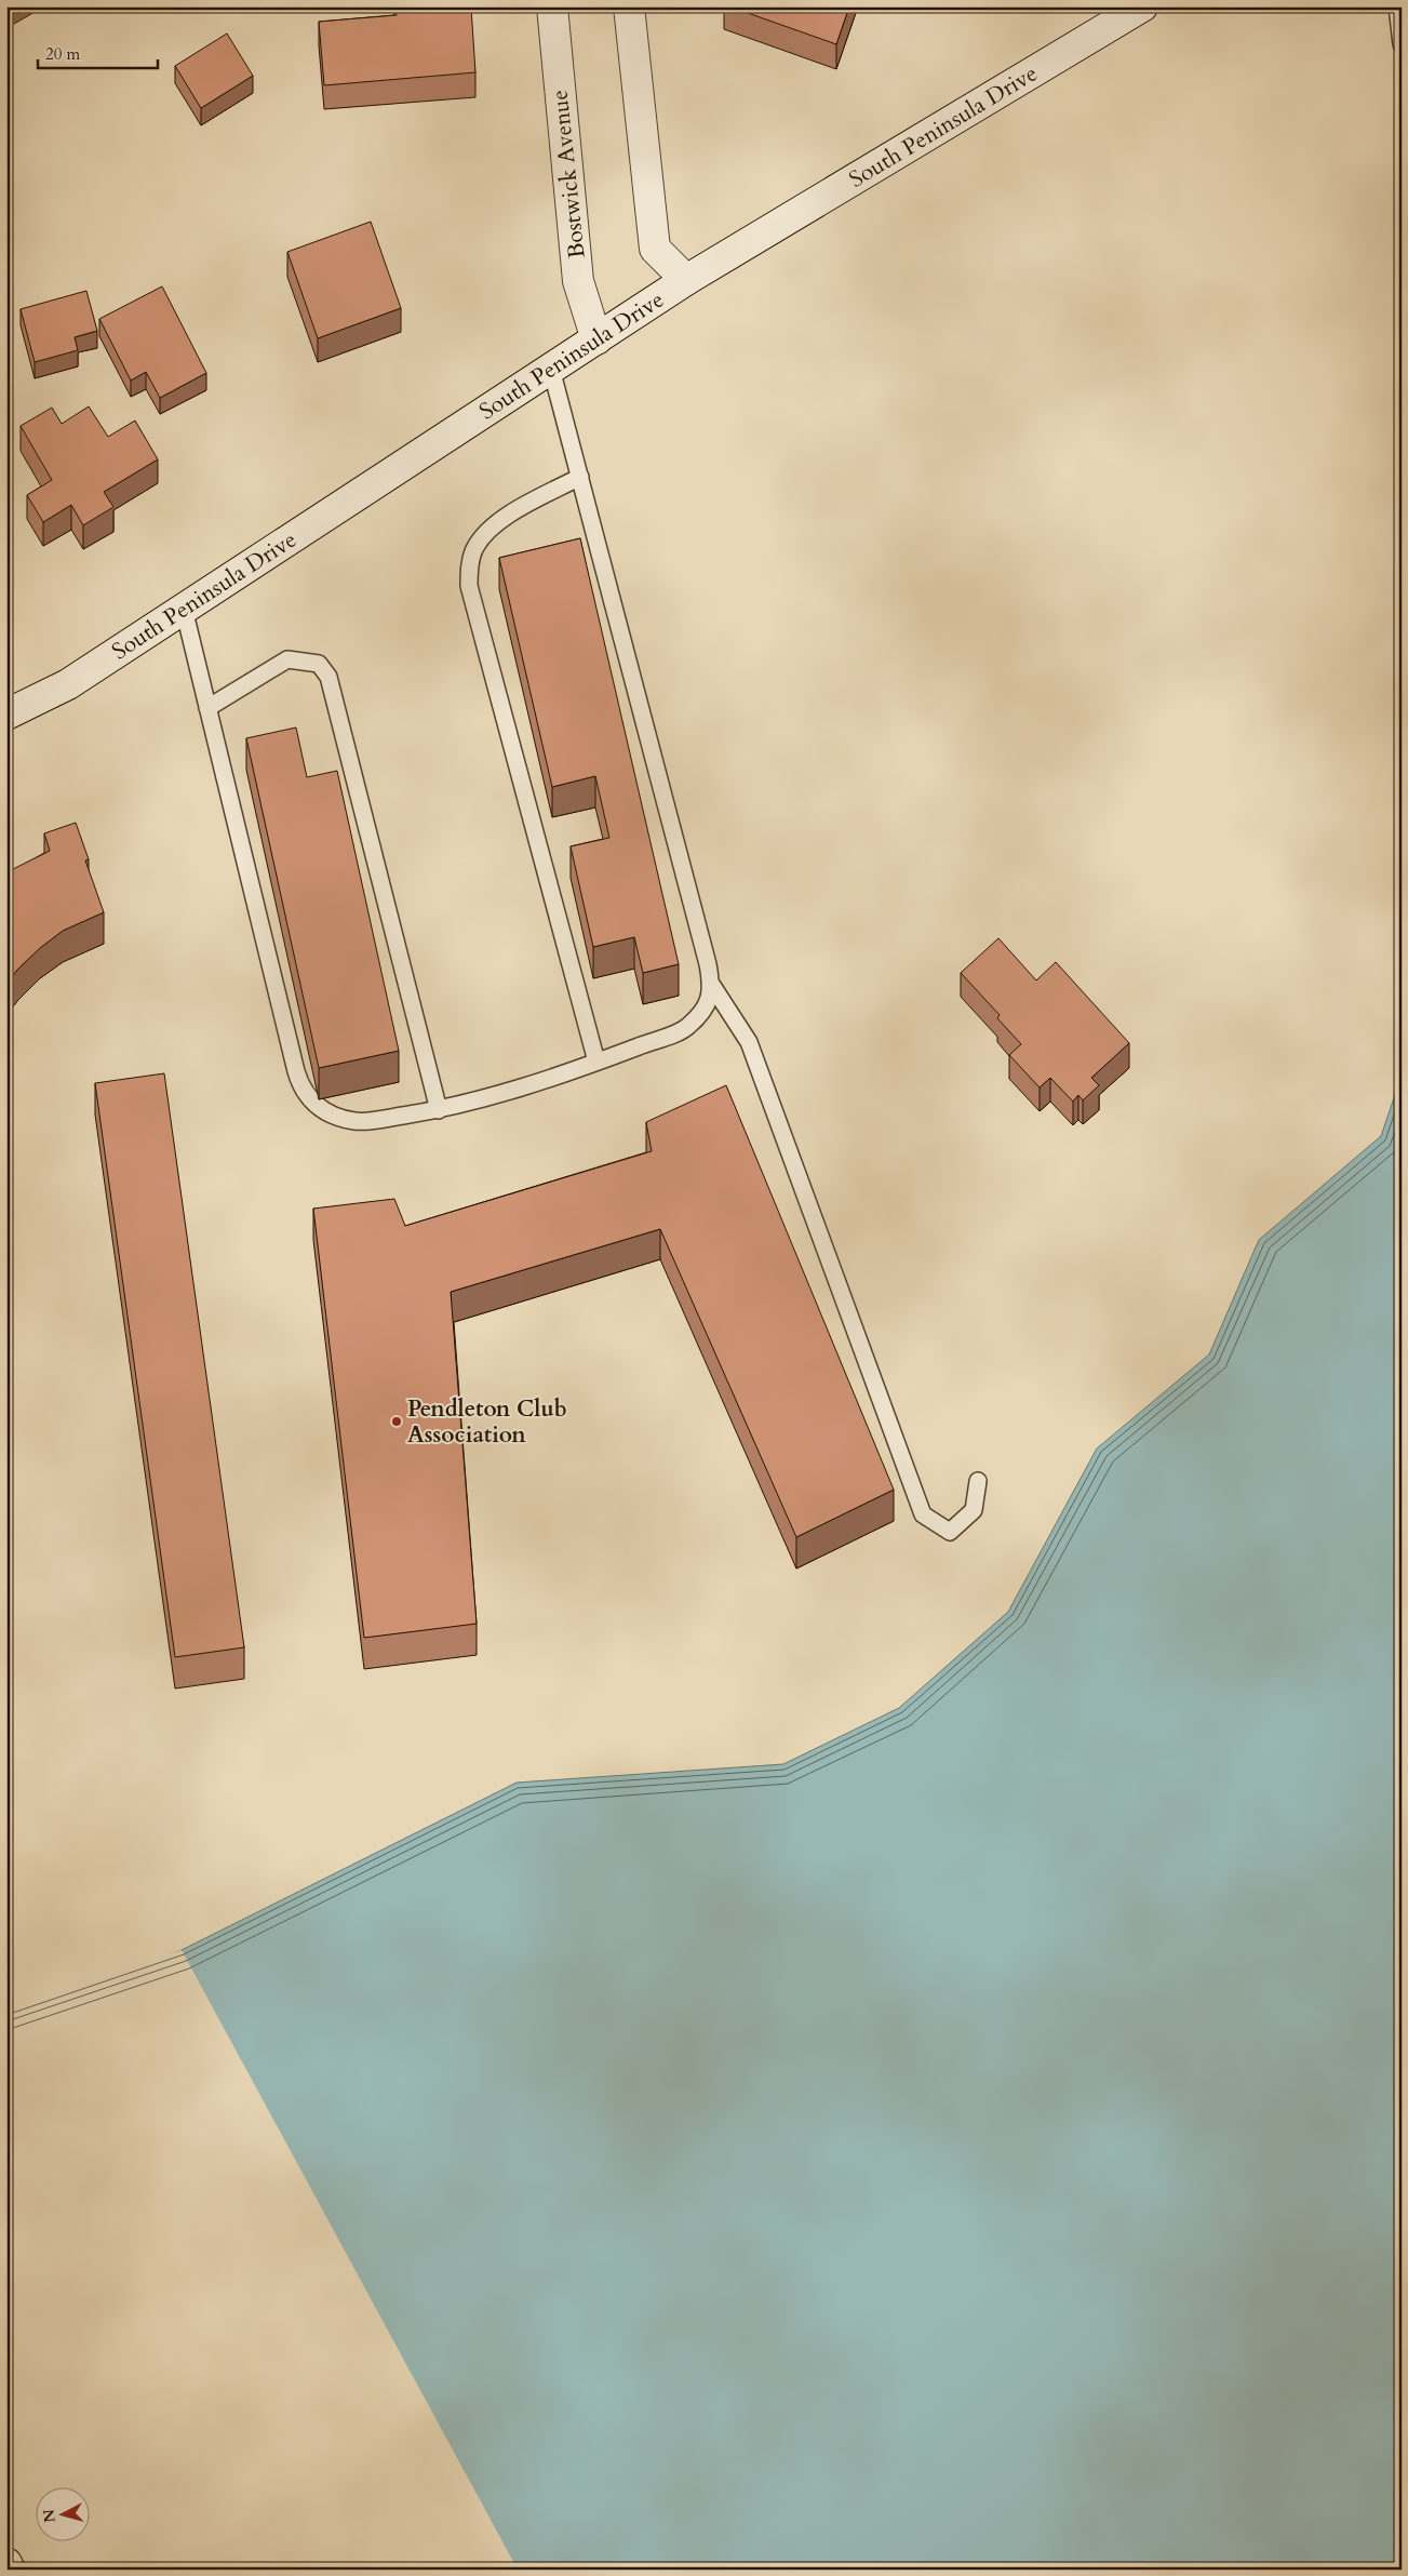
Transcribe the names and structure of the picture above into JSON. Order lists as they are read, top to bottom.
{
  "streets": {
    "main road": ["South Peninsula Drive", "Bostwick Avenue"]
  },
  "crossings": [
    ["South Peninsula Drive", "Bostwick Avenue"]
  ],
  "places": ["Pendleton Club Association"],
  "scale_bar": "20 m",
  "north": "left"
}
